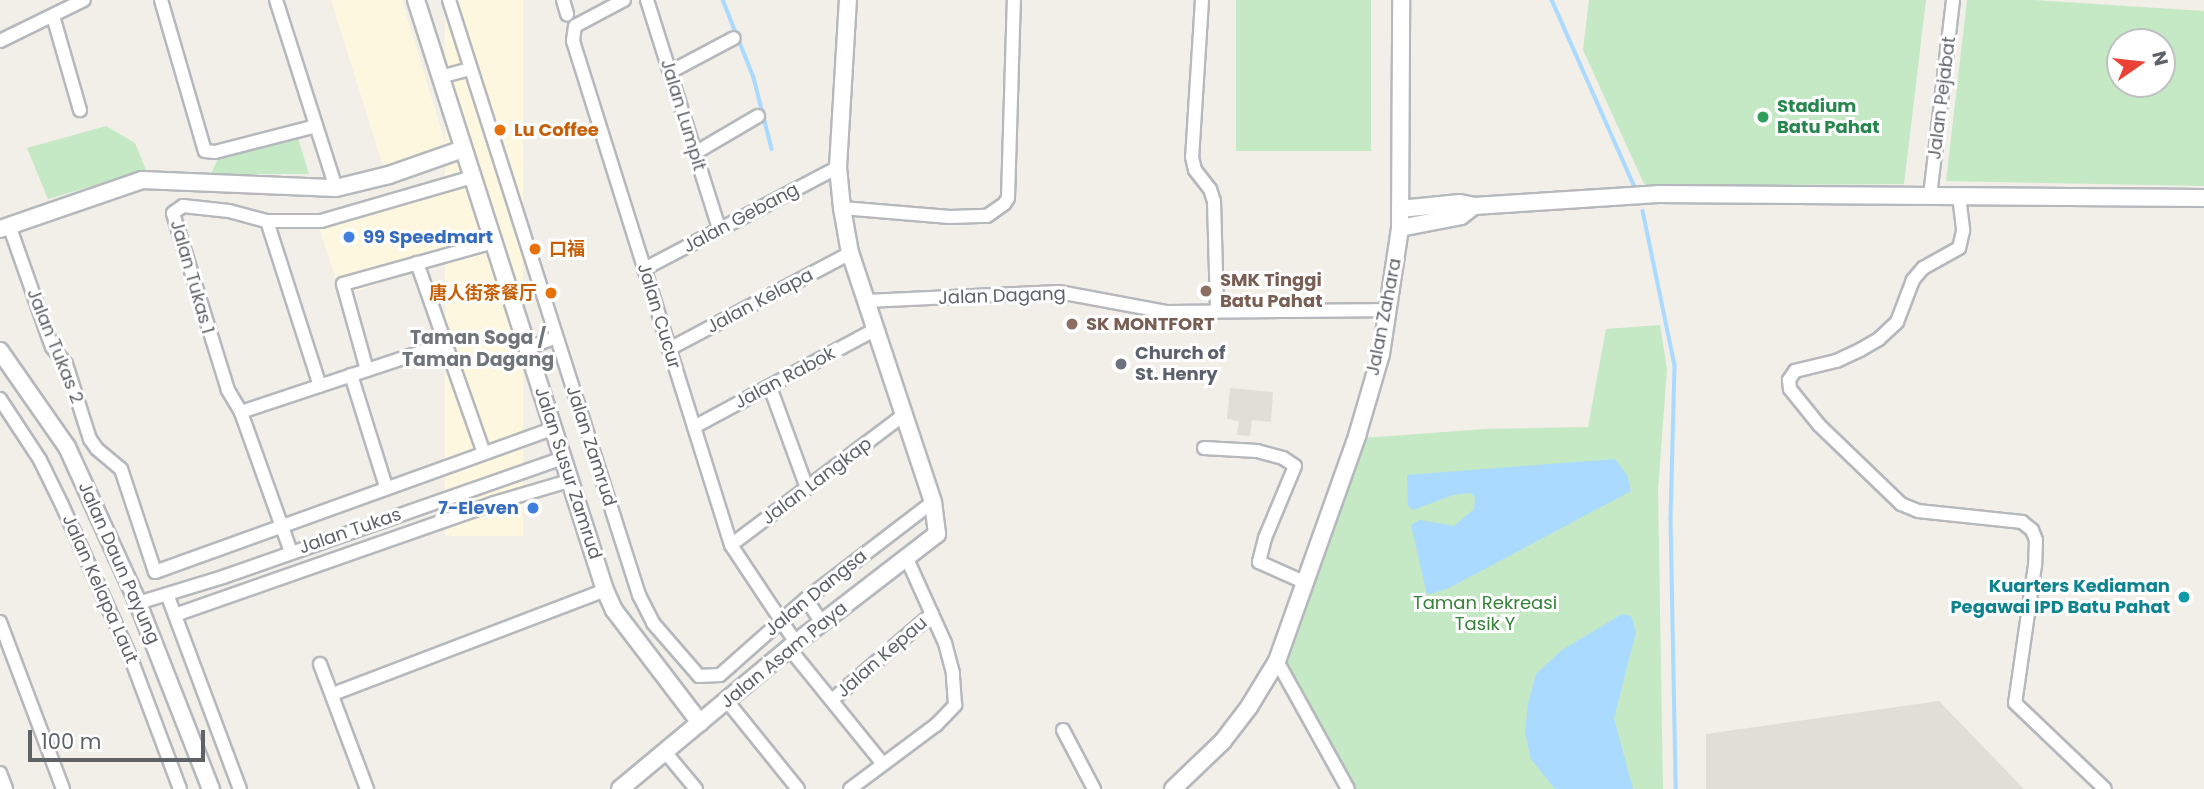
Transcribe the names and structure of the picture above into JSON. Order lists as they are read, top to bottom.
{
  "streets": {
    "street": [
      "Jalan Pejabat",
      "Jalan Lumpit",
      "Jalan Gebang",
      "Jalan Tukas 1",
      "Jalan Dagang",
      "Jalan Kelapa",
      "Jalan Cucur",
      "Jalan Zahara",
      "Jalan Tukas 2",
      "Jalan Rabok",
      "Jalan Zamrud",
      "Jalan Susur Zamrud",
      "Jalan Langkap",
      "Jalan Tukas",
      "Jalan Daun Payung",
      "Jalan Kelapa Laut",
      "Jalan Dangsa",
      "Jalan Asam Paya",
      "Jalan Kepau"
    ]
  },
  "crossings": [
    ["Jalan Lumpit", "Jalan Gebang"],
    ["Jalan Gebang", "Jalan Cucur"],
    ["Jalan Tukas 1", "Jalan Tukas 2"],
    ["Jalan Tukas 1", "Jalan Susur Zamrud"],
    ["Jalan Tukas 1", "Jalan Tukas"],
    ["Jalan Dagang", "Jalan Zahara"],
    ["Jalan Kelapa", "Jalan Cucur"],
    ["Jalan Cucur", "Jalan Rabok"],
    ["Jalan Cucur", "Jalan Langkap"],
    ["Jalan Cucur", "Jalan Dangsa"],
    ["Jalan Cucur", "Jalan Asam Paya"],
    ["Jalan Cucur", "Jalan Kepau"],
    ["Jalan Zamrud", "Jalan Dangsa"],
    ["Jalan Susur Zamrud", "Jalan Tukas"],
    ["Jalan Susur Zamrud", "Jalan Asam Paya"],
    ["Jalan Tukas", "Jalan Daun Payung"],
    ["Jalan Dangsa", "Jalan Asam Paya"]
  ],
  "districts": ["Taman Soga / Taman Dagang"],
  "parks": ["Taman Rekreasi Tasik Y"],
  "places": [
    "Stadium Batu Pahat",
    "Lu Coffee",
    "99 Speedmart",
    "口福",
    "SMK Tinggi Batu Pahat",
    "唐人街茶餐厅",
    "SK MONTFORT",
    "Church of St. Henry",
    "7-Eleven",
    "Kuarters Kediaman Pegawai IPD Batu Pahat"
  ],
  "scale_bar": "100 m",
  "north": "right"
}
